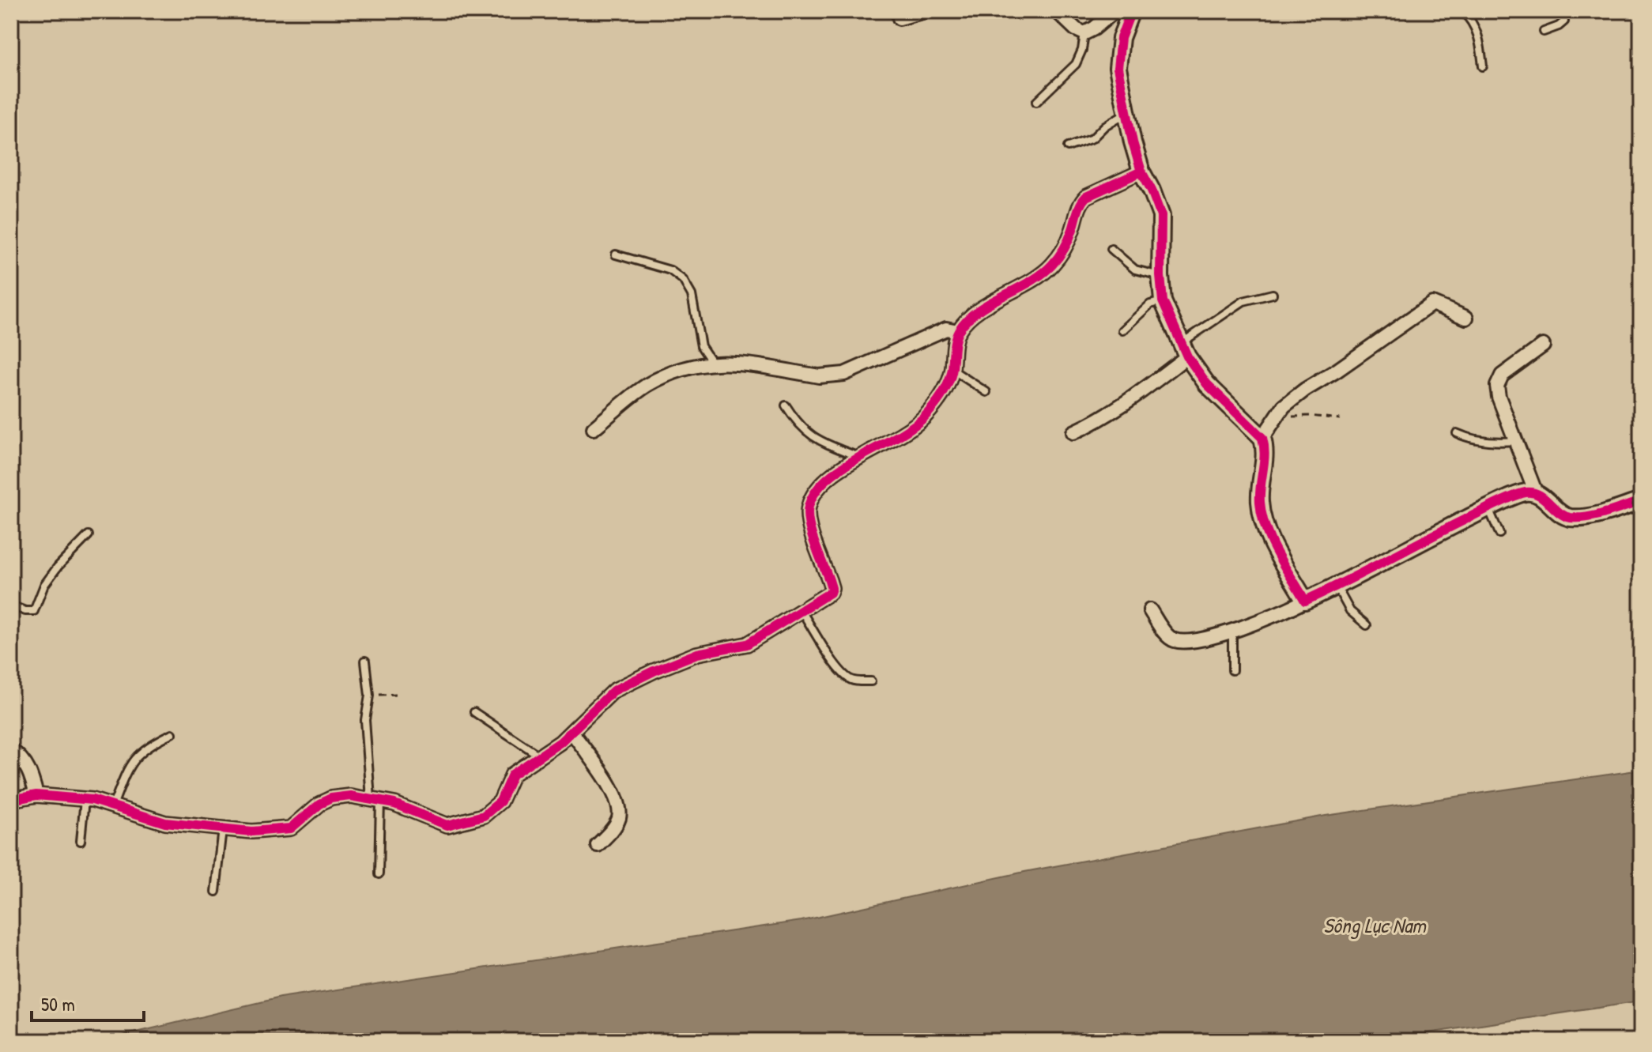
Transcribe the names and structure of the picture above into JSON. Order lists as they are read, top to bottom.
{
  "water": ["Sông Lục Nam"],
  "scale_bar": "50 m"
}
